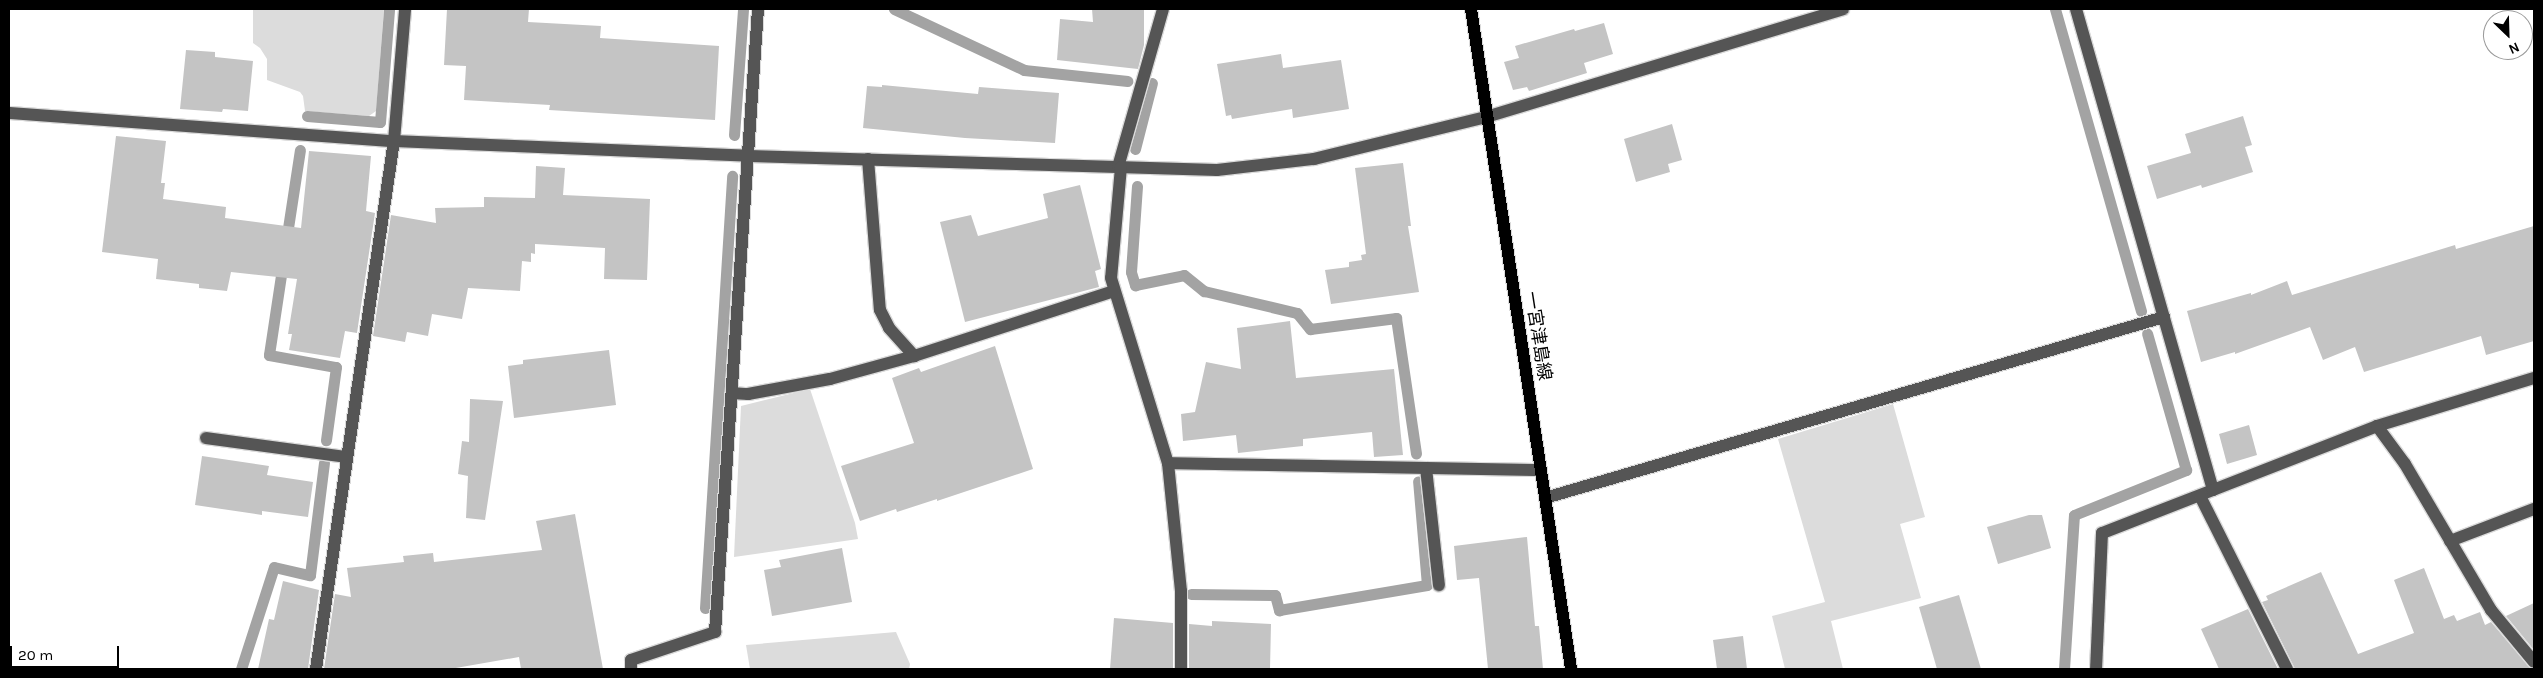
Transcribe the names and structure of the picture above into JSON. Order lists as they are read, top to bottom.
{
  "streets": {
    "main road": ["一宮津島線"]
  },
  "scale_bar": "20 m",
  "north": "bottom right"
}
